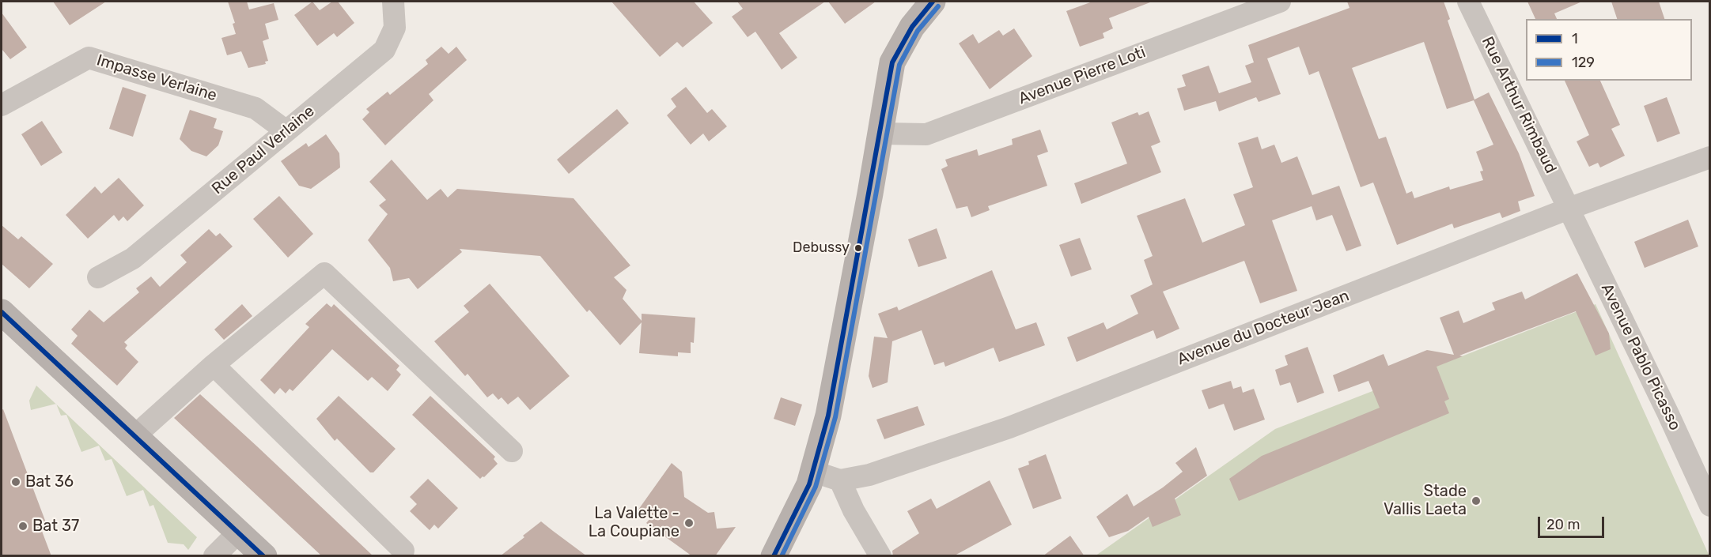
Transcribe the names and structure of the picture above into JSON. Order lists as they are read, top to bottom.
{
  "streets": {
    "street": [
      "Avenue Pierre Loti",
      "Impasse Verlaine",
      "Rue Arthur Rimbaud",
      "Rue Paul Verlaine",
      "Avenue du Docteur Jean",
      "Avenue Pablo Picasso"
    ]
  },
  "crossings": [
    ["Impasse Verlaine", "Rue Paul Verlaine"],
    ["Rue Arthur Rimbaud", "Avenue du Docteur Jean"],
    ["Rue Arthur Rimbaud", "Avenue Pablo Picasso"],
    ["Avenue du Docteur Jean", "Avenue Pablo Picasso"]
  ],
  "places": [
    "Debussy",
    "Bat 36",
    "Stade Vallis Laeta",
    "La Valette - La Coupiane",
    "Bat 37"
  ],
  "lines": ["transit line 1", "transit line 129"],
  "legend": ["1", "129"],
  "scale_bar": "20 m"
}
